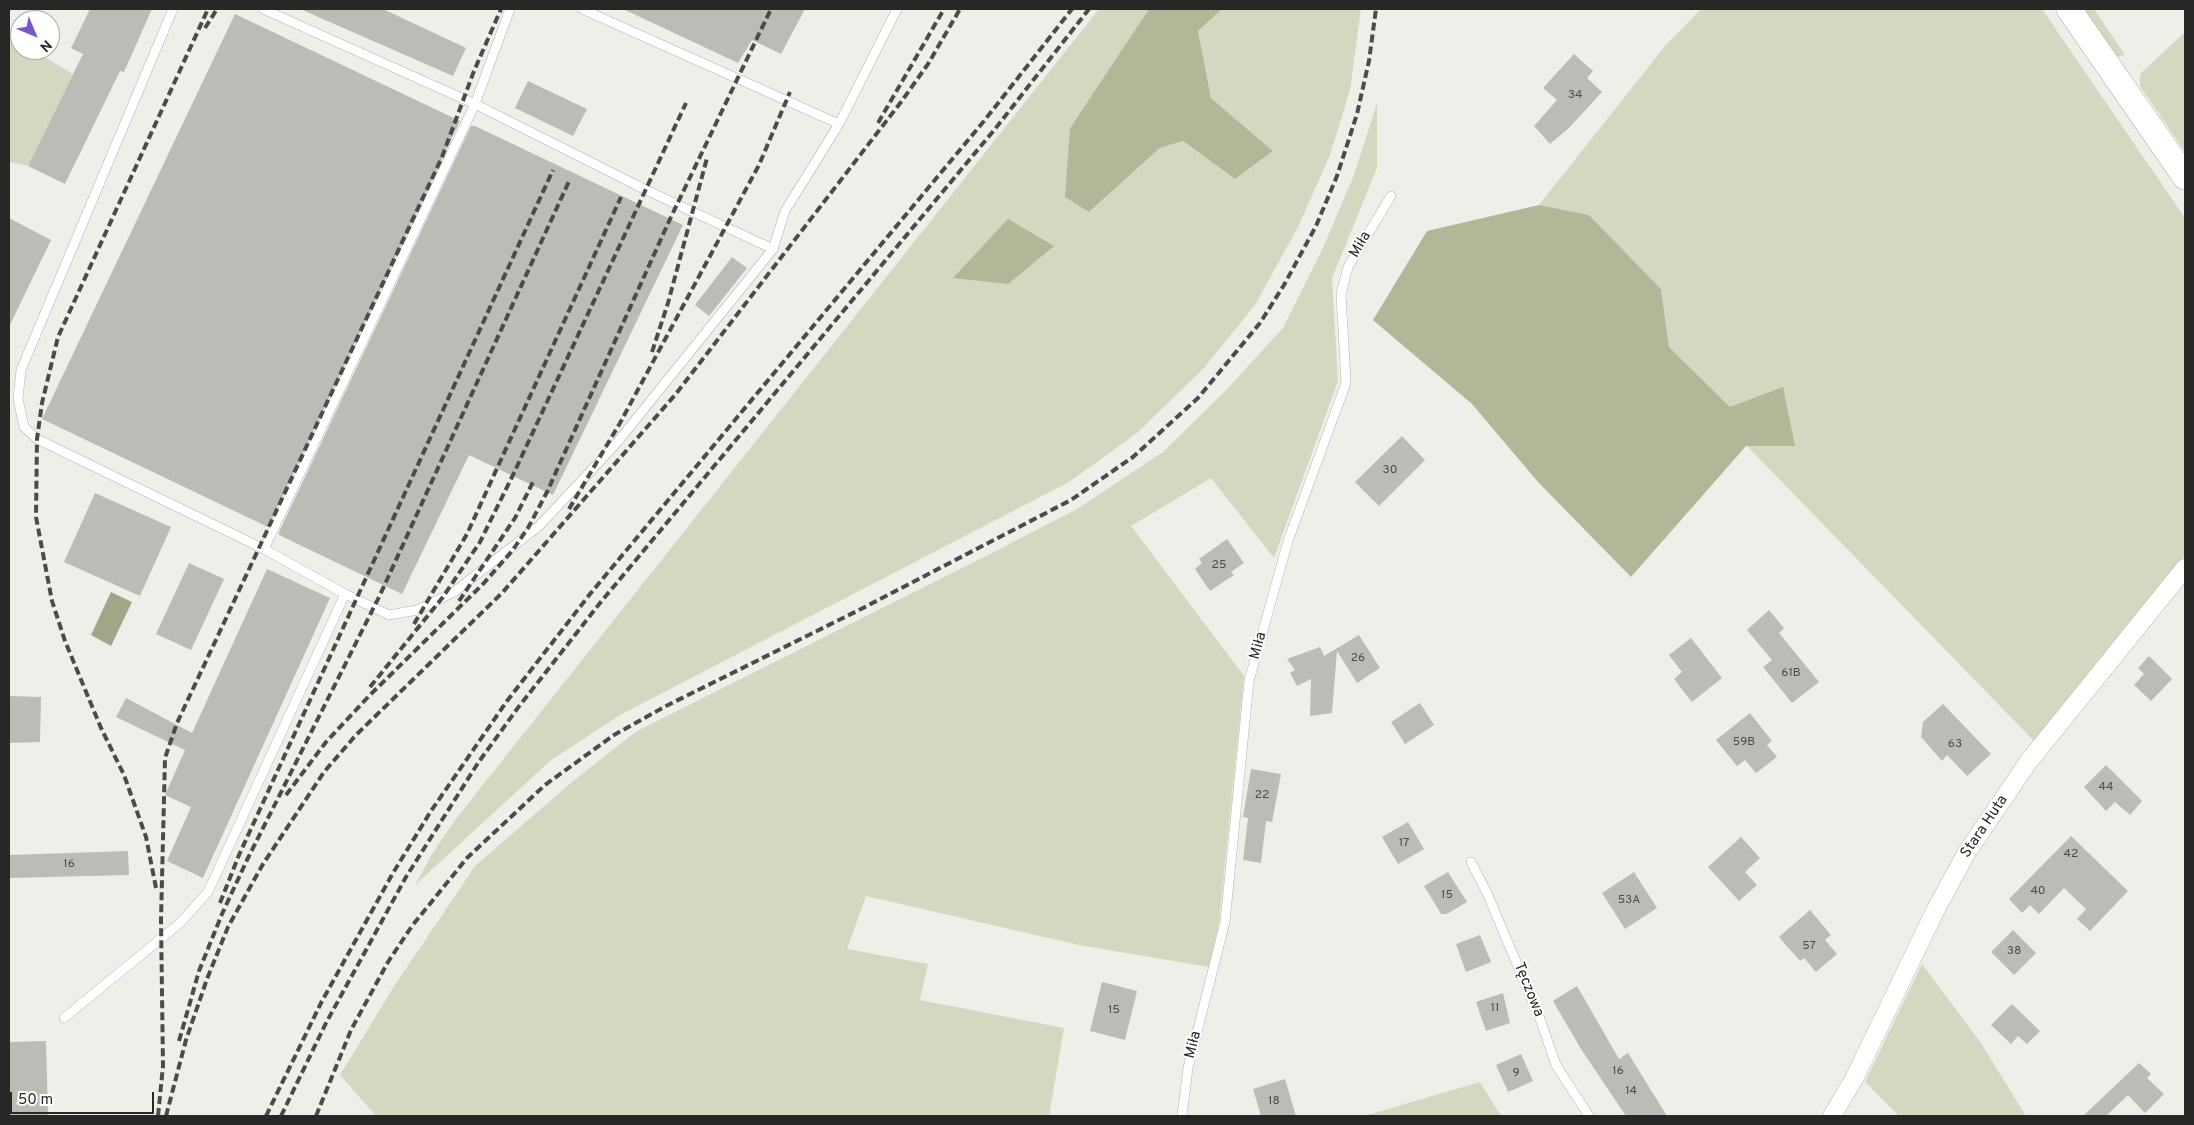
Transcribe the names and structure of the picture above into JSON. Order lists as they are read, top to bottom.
{
  "streets": {
    "street": ["Stara Huta"],
    "lane": ["Miła", "Tęczowa"]
  },
  "house_numbers": [
    "34",
    "30",
    "25",
    "26",
    "61B",
    "59B",
    "63",
    "44",
    "22",
    "17",
    "42",
    "16",
    "40",
    "15",
    "53A",
    "57",
    "38",
    "11",
    "15",
    "16",
    "9",
    "14",
    "18"
  ],
  "scale_bar": "50 m",
  "north": "bottom right"
}
